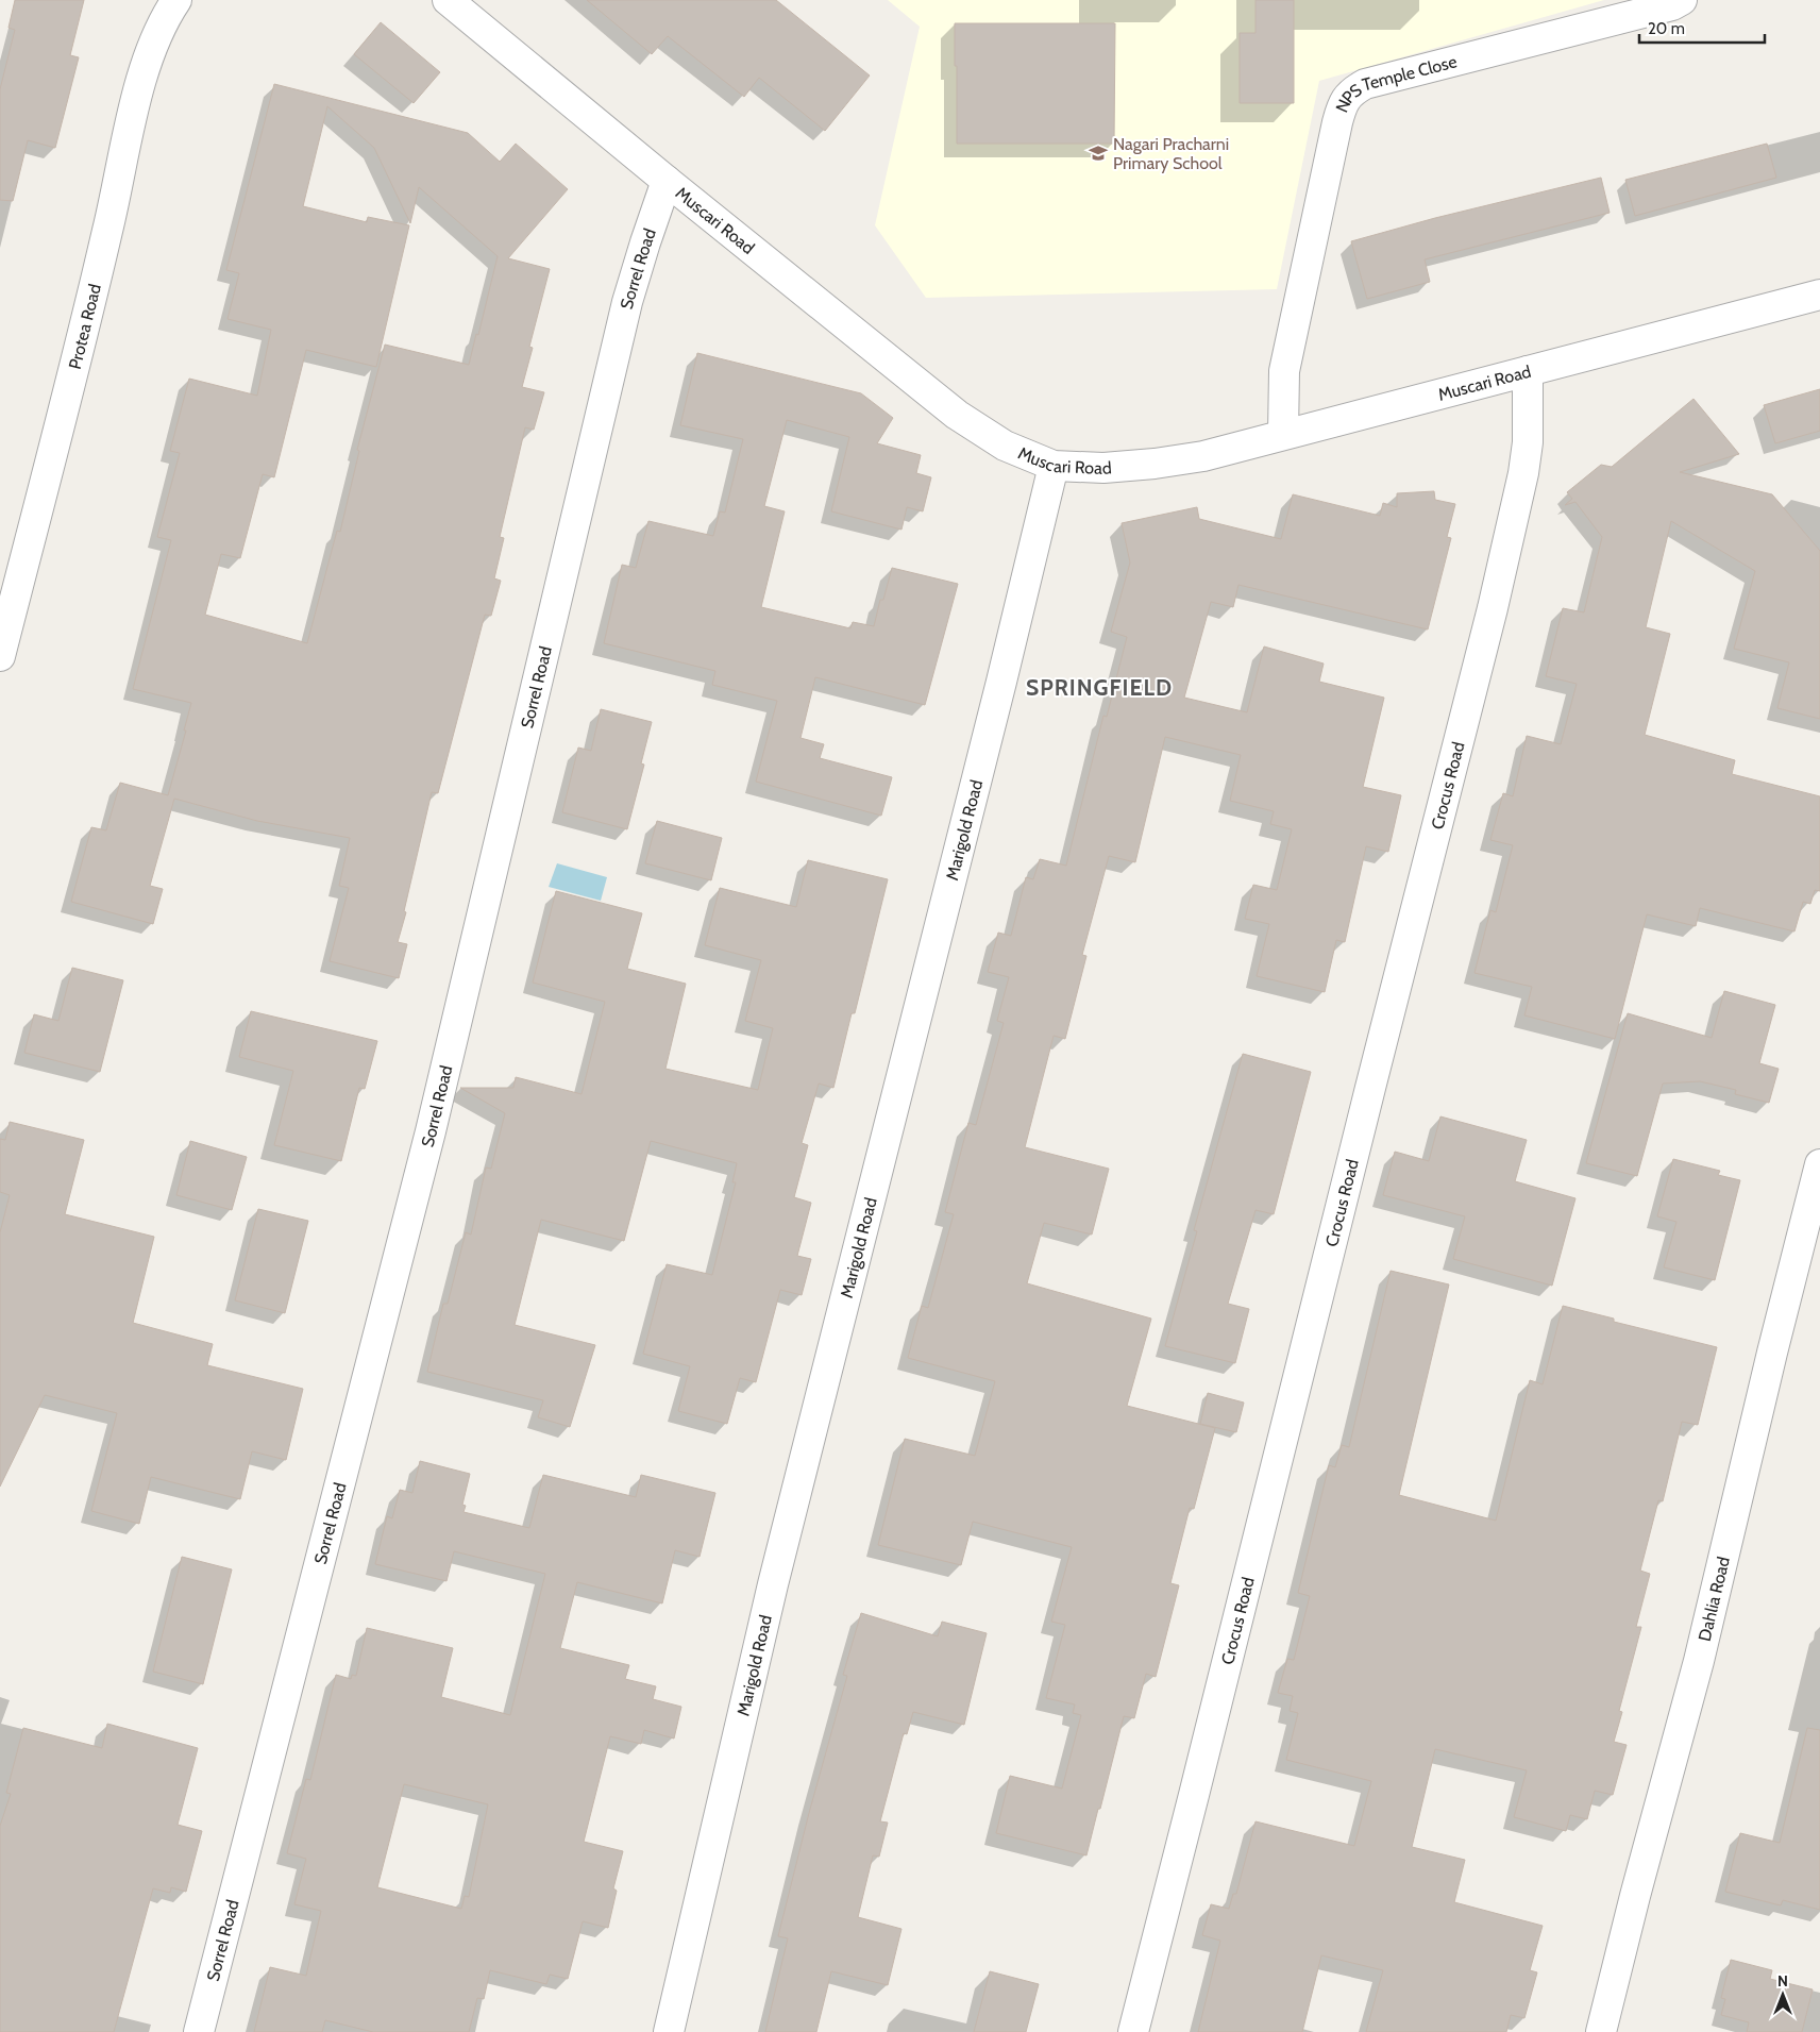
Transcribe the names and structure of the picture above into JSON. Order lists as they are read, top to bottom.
{
  "streets": {
    "street": [
      "NPS Temple Close",
      "Muscari Road",
      "Sorrel Road",
      "Protea Road",
      "Crocus Road",
      "Marigold Road",
      "Dahlia Road"
    ]
  },
  "crossings": [
    ["NPS Temple Close", "Muscari Road"],
    ["Muscari Road", "Sorrel Road"],
    ["Muscari Road", "Crocus Road"],
    ["Muscari Road", "Marigold Road"]
  ],
  "districts": ["SPRINGFIELD"],
  "places": {
    "school or university": ["Nagari Pracharni Primary School"]
  },
  "scale_bar": "20 m",
  "north": "top"
}
